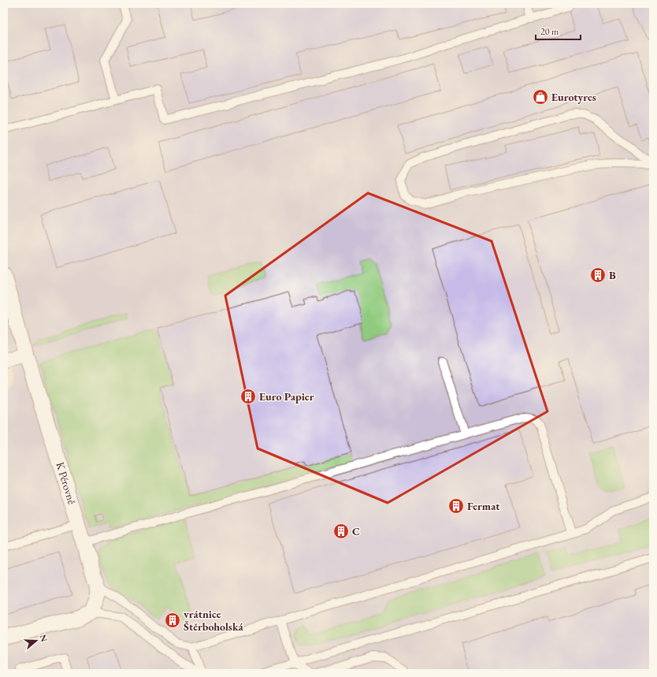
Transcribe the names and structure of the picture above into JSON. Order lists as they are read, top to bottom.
{
  "streets": {
    "street": ["K Pérovně"]
  },
  "places": {
    "shop": ["Eurotyres"],
    "building": [
      "B",
      "Euro Papier",
      "Fermat",
      "C",
      "vrátnice Štěrboholská"
    ]
  },
  "scale_bar": "20 m",
  "north": "right"
}
